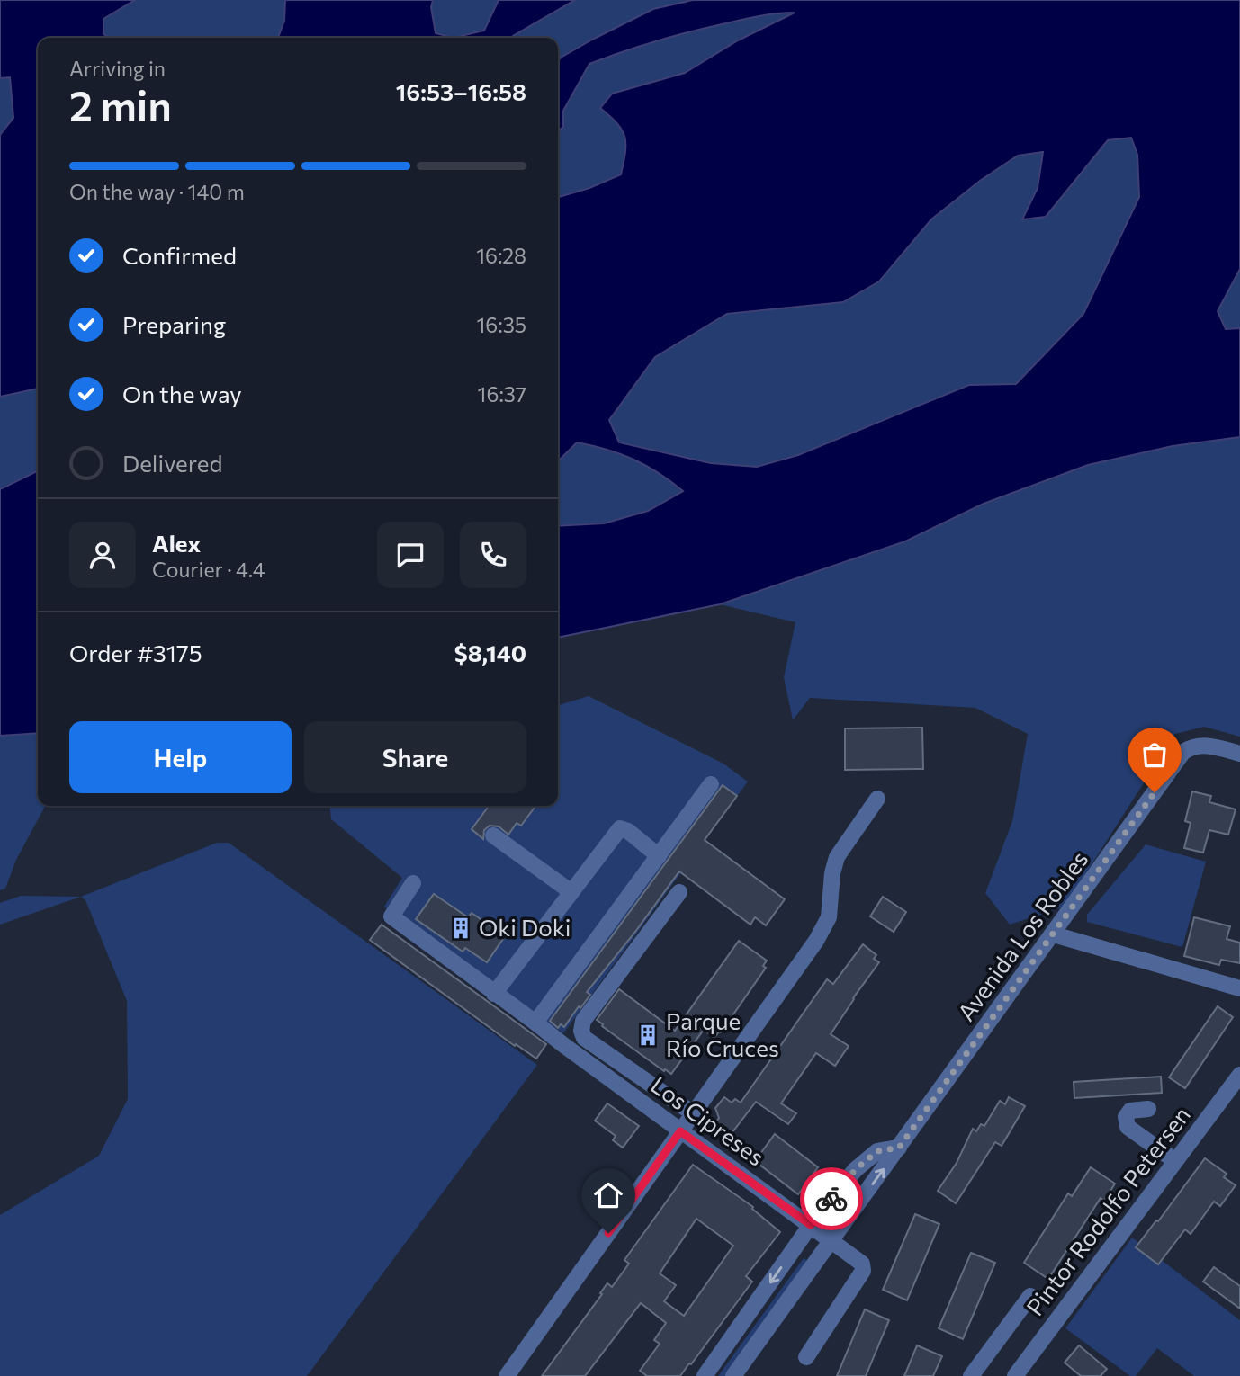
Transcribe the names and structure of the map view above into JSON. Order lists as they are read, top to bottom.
{
  "streets": {
    "street": ["Avenida Los Robles", "Los Cipreses", "Pintor Rodolfo Petersen"]
  },
  "crossings": [
    ["Avenida Los Robles", "Los Cipreses"]
  ],
  "places": {
    "building": ["Oki Doki", "Parque Río Cruces"]
  },
  "page": {
    "heading": ["2 min", "Arriving in", "16:53–16:58"],
    "panel": [
      "Alex",
      "Courier · 4.4",
      "Order #3175",
      "$8,140"
    ],
    "bar": "On the way · 140 m",
    "list": [
      ["Confirmed", "16:28"],
      ["Preparing", "16:35"],
      ["On the way", "16:37"],
      "Delivered"
    ],
    "buttons": ["Help", "Share"]
  }
}
